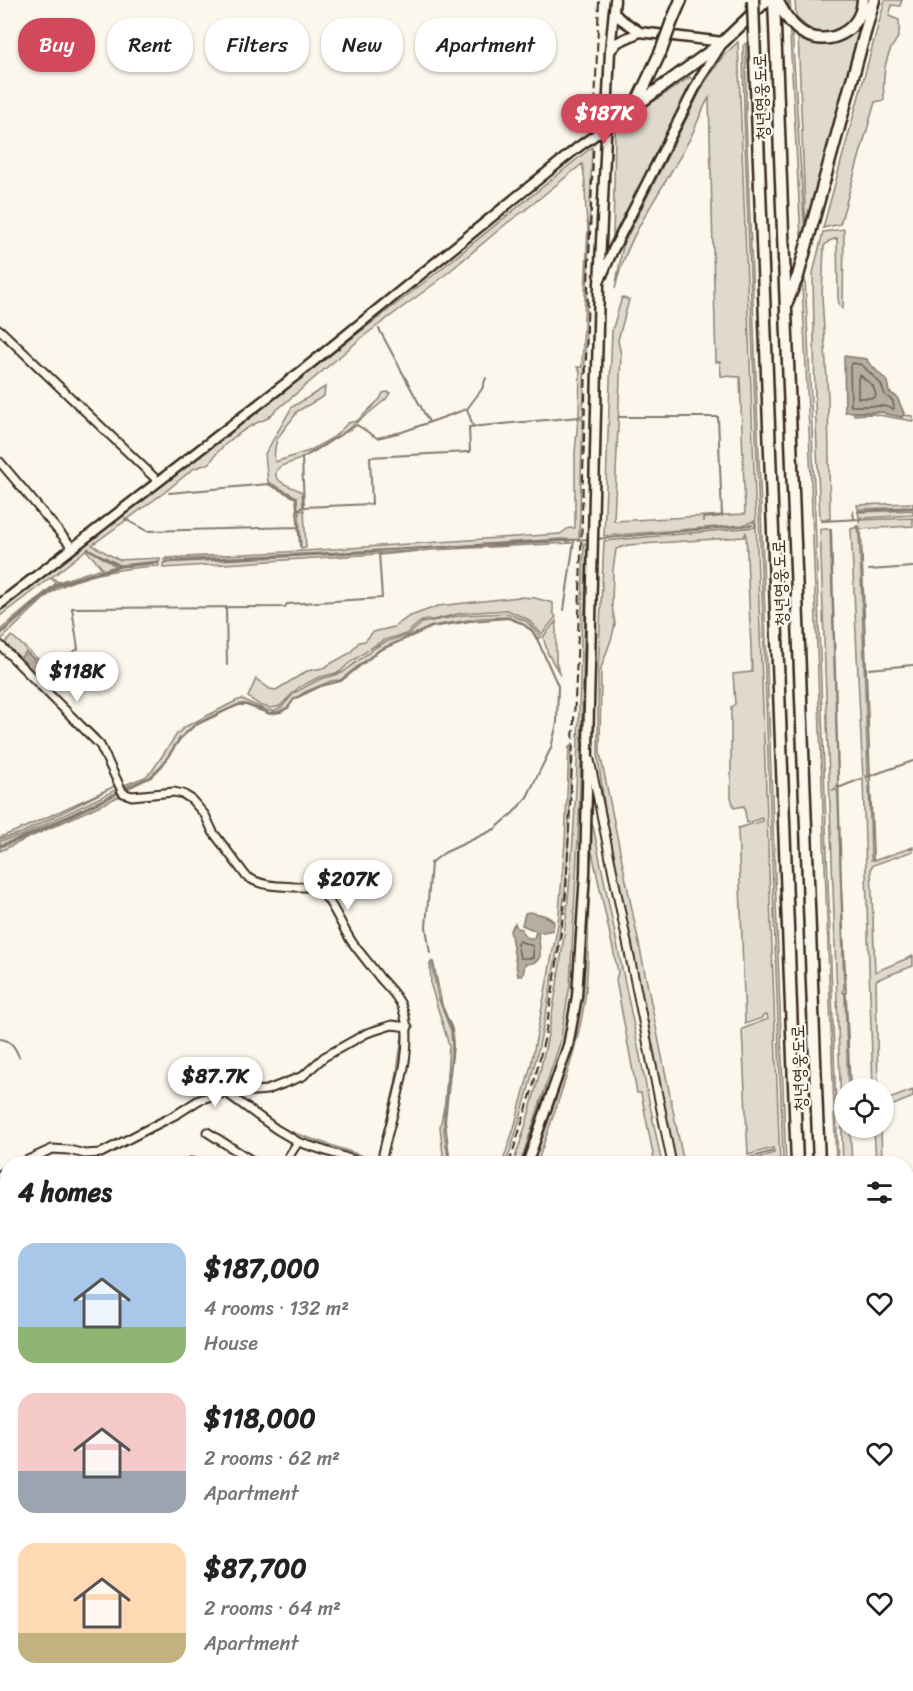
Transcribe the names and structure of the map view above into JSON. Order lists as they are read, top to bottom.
{
  "streets": {
    "highway": ["청년영웅도로"]
  },
  "page": {
    "chip": [
      "Buy",
      "Rent",
      "Filters",
      "New",
      "Apartment"
    ],
    "price": [
      "$187K",
      "$118K",
      "$207K",
      "$87.7K"
    ],
    "heading": "4 homes",
    "list": [
      {
        "name": "$187,000",
        "note": "4 rooms · 132 m² · House"
      },
      {
        "name": "$118,000",
        "note": "2 rooms · 62 m² · Apartment"
      },
      {
        "name": "$87,700",
        "note": "2 rooms · 64 m² · Apartment"
      }
    ]
  }
}
